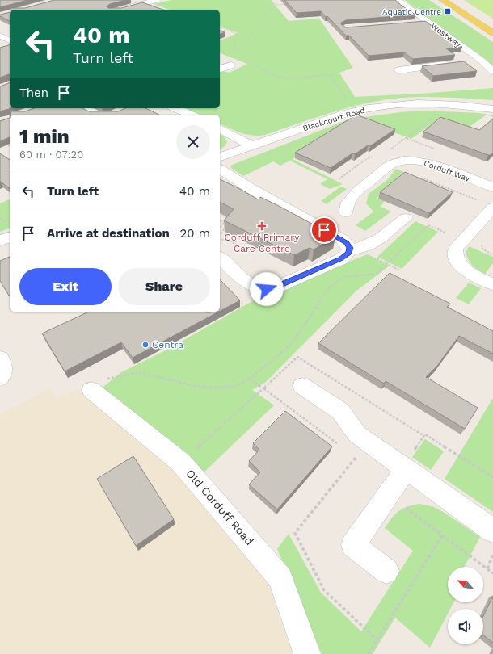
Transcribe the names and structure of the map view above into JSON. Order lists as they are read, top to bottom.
{
  "streets": {
    "street": [
      "Westway",
      "Blackcourt Road",
      "Corduff Way",
      "Old Corduff Road"
    ]
  },
  "places": {
    "transit": ["Aquatic Centre"],
    "health": ["Corduff Primary Care Centre"],
    "other": ["Centra"]
  },
  "north": "top left",
  "page": {
    "turn": ["40 m", "Turn left"],
    "then": "Then",
    "heading": ["1 min", "60 m · 07:20"],
    "list": [
      {
        "name": "Turn left",
        "value": "40 m"
      },
      {
        "name": "Arrive at destination",
        "value": "20 m"
      }
    ],
    "buttons": ["Exit", "Share"]
  }
}
